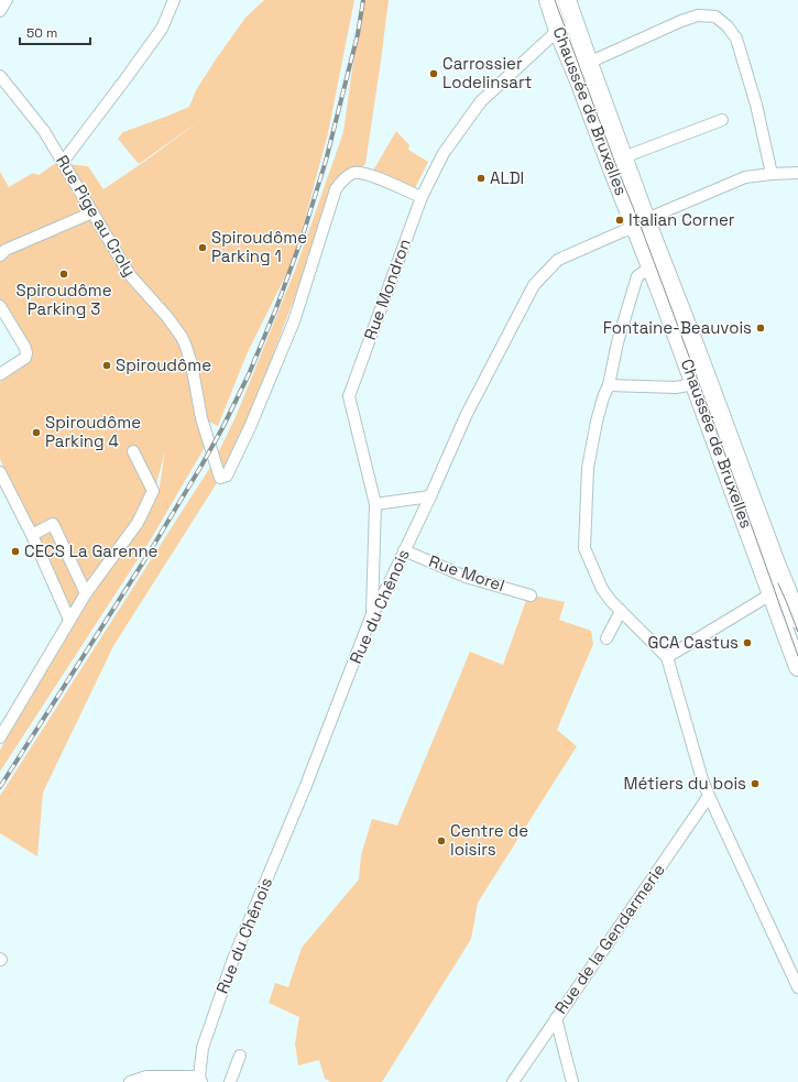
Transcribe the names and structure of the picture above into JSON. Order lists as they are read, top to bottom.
{
  "streets": {
    "main road": ["Chaussée de Bruxelles"],
    "street": [
      "Rue Pige au Croly",
      "Rue Mondron",
      "Rue Morel",
      "Rue du Chênois",
      "Rue de la Gendarmerie"
    ]
  },
  "crossings": [
    ["Chaussée de Bruxelles", "Rue Mondron"],
    ["Chaussée de Bruxelles", "Rue du Chênois"],
    ["Rue Pige au Croly", "Rue Mondron"],
    ["Rue Mondron", "Rue du Chênois"],
    ["Rue Morel", "Rue du Chênois"]
  ],
  "places": [
    "Carrossier Lodelinsart",
    "ALDI",
    "Italian Corner",
    "Spiroudôme Parking 1",
    "Spiroudôme Parking 3",
    "Fontaine-Beauvois",
    "Spiroudôme",
    "Spiroudôme Parking 4",
    "CECS La Garenne",
    "GCA Castus",
    "Métiers du bois",
    "Centre de loisirs"
  ],
  "scale_bar": "50 m"
}
